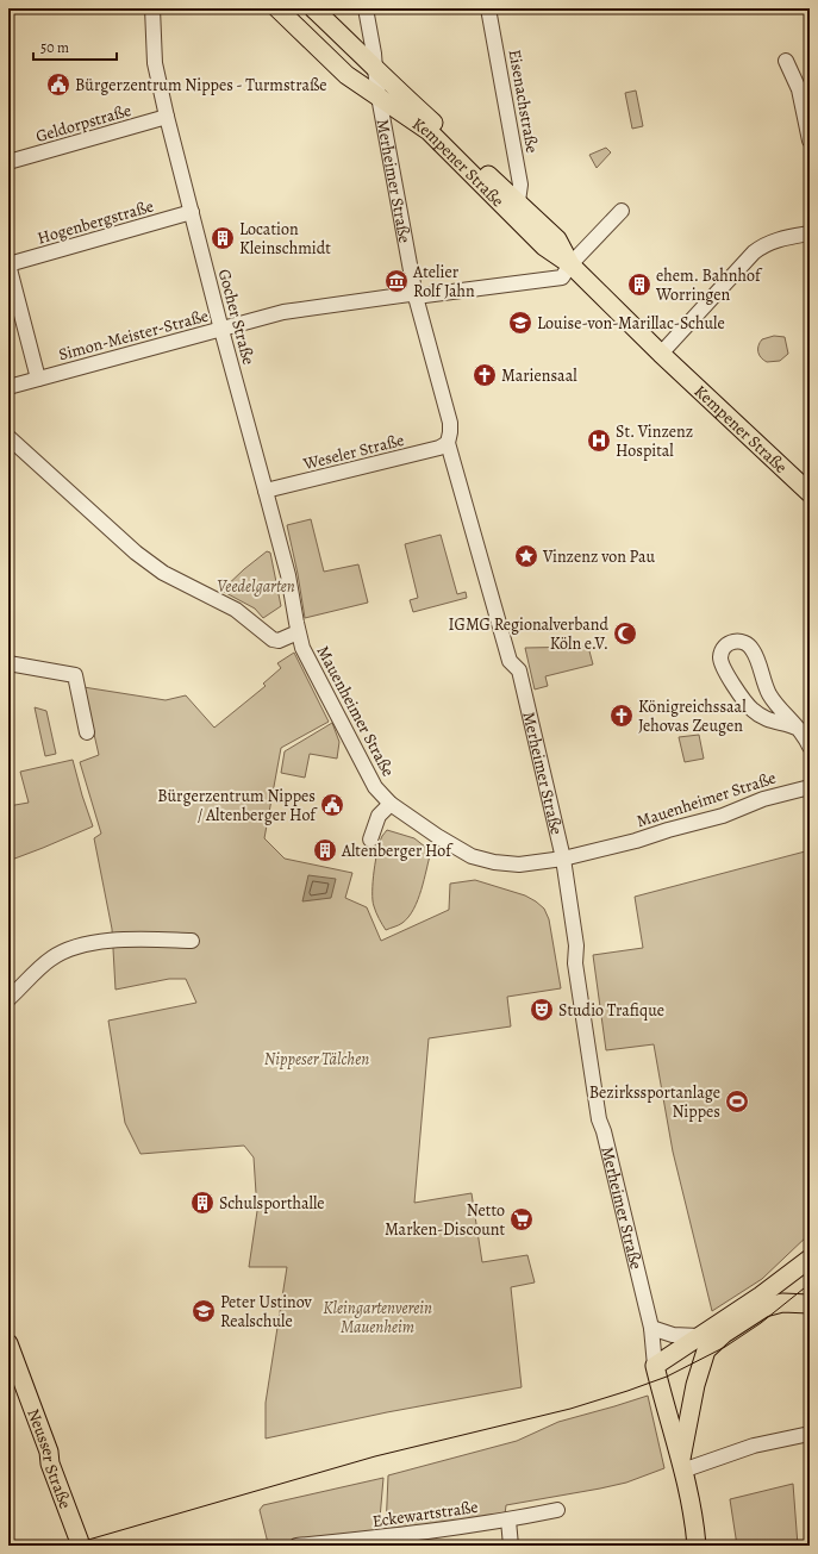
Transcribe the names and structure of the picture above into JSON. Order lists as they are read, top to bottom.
{
  "streets": {
    "main road": ["Kempener Straße", "Merheimer Straße", "Neusser Straße"],
    "street": [
      "Eisenachstraße",
      "Geldorpstraße",
      "Hogenbergstraße",
      "Gocher Straße",
      "Simon-Meister-Straße",
      "Weseler Straße",
      "Mauenheimer Straße",
      "Eckewartstraße"
    ]
  },
  "crossings": [
    ["Eisenachstraße", "Kempener Straße"],
    ["Geldorpstraße", "Gocher Straße"],
    ["Kempener Straße", "Merheimer Straße"],
    ["Kempener Straße", "Simon-Meister-Straße"],
    ["Merheimer Straße", "Simon-Meister-Straße"],
    ["Merheimer Straße", "Weseler Straße"],
    ["Merheimer Straße", "Mauenheimer Straße"],
    ["Hogenbergstraße", "Gocher Straße"],
    ["Gocher Straße", "Simon-Meister-Straße"],
    ["Gocher Straße", "Weseler Straße"],
    ["Gocher Straße", "Mauenheimer Straße"]
  ],
  "parks": ["Veedelgarten", "Nippeser Tälchen", "Kleingartenverein Mauenheim"],
  "places": {
    "public building": ["Bürgerzentrum Nippes - Turmstraße", "Bürgerzentrum Nippes / Altenberger Hof"],
    "building": [
      "Location Kleinschmidt",
      "ehem. Bahnhof Worringen",
      "Altenberger Hof",
      "Schulsporthalle"
    ],
    "museum": ["Atelier Rolf Jahn"],
    "school or university": ["Louise-von-Marillac-Schule", "Peter Ustinov Realschule"],
    "church": ["Mariensaal", "Königreichssaal Jehovas Zeugen"],
    "hospital": ["St. Vinzenz Hospital"],
    "place": ["Vinzenz von Pau"],
    "mosque": ["IGMG Regionalverband Köln e.V."],
    "theatre": ["Studio Trafique"],
    "sports": ["Bezirkssportanlage Nippes"],
    "supermarket": ["Netto Marken-Discount"]
  },
  "scale_bar": "50 m"
}
